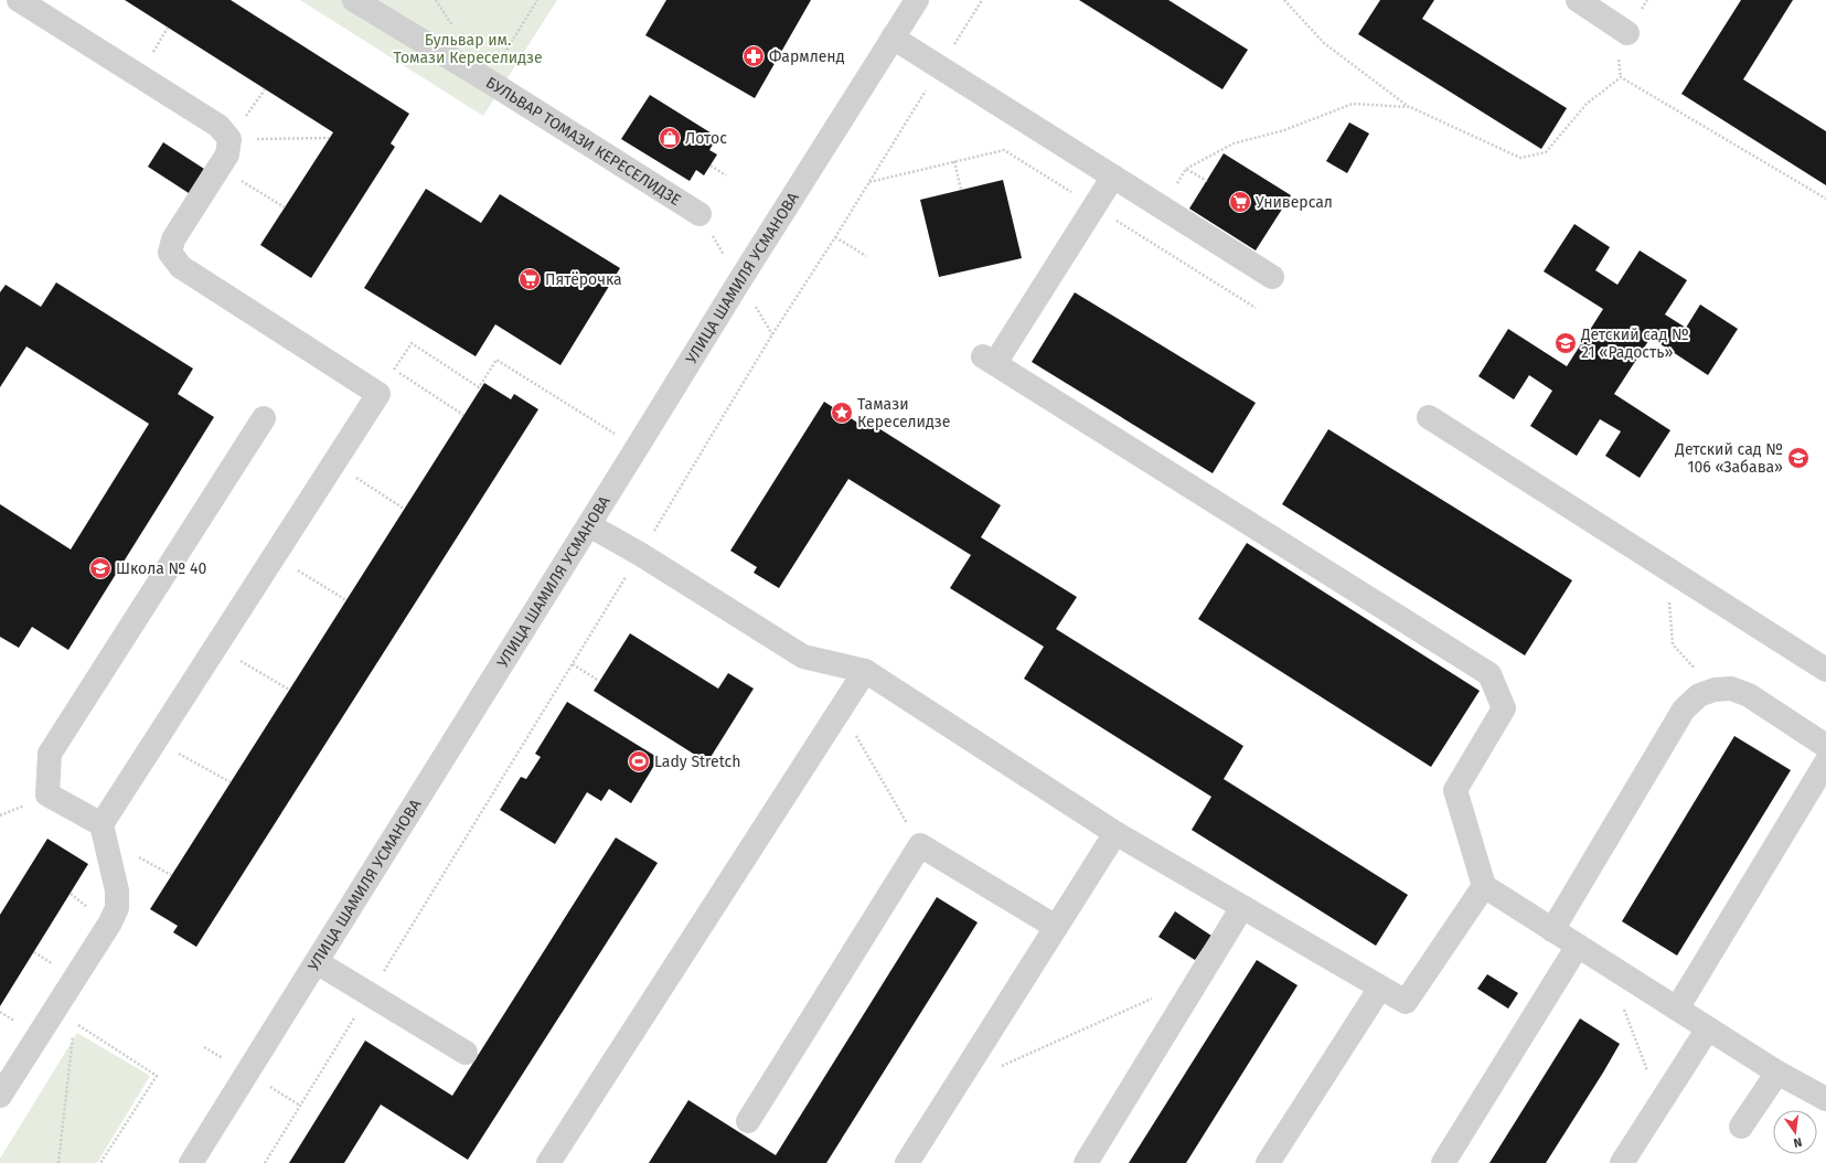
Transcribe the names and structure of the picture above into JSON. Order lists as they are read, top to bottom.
{
  "streets": {
    "street": ["БУЛЬВАР ТОМАЗИ КЕРЕСЕЛИДЗЕ", "УЛИЦА ШАМИЛЯ УСМАНОВА"]
  },
  "parks": ["Бульвар им. Томази Кереселидзе"],
  "places": {
    "pharmacy": ["Фармленд"],
    "shop": ["Лотос"],
    "supermarket": ["Универсал", "Пятёрочка"],
    "school or university": ["Детский сад № 21 «Радость»", "Детский сад № 106 «Забава»", "Школа № 40"],
    "place": ["Тамази Кереселидзе"],
    "sports": ["Lady Stretch"]
  },
  "north": "bottom"
}
